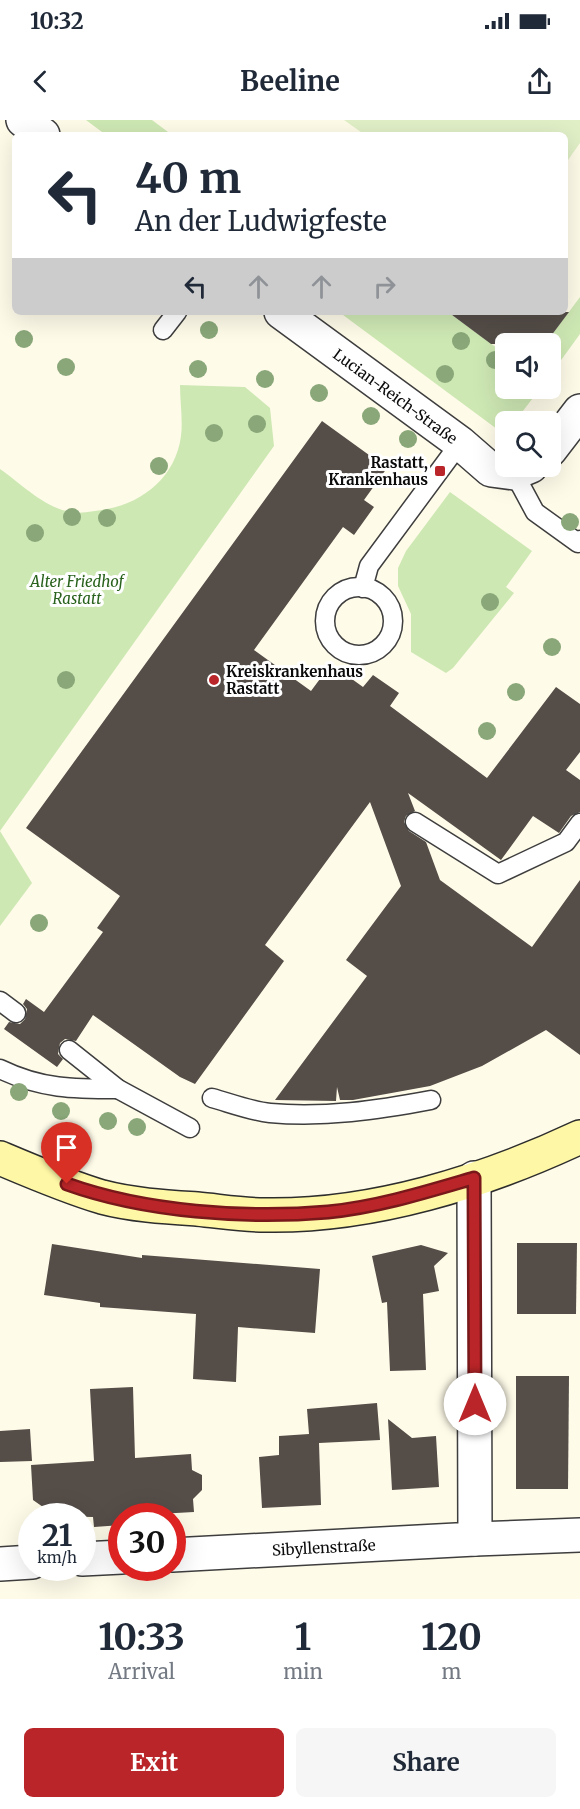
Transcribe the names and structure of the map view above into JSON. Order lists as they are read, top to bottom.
{
  "streets": {
    "street": ["Lucian-Reich-Straße", "Sibyllenstraße"]
  },
  "parks": ["Alter Friedhof Rastatt"],
  "places": {
    "transit": ["Rastatt, Krankenhaus"],
    "other": ["Kreiskrankenhaus Rastatt"]
  },
  "page": {
    "status": "10:32",
    "header": "Beeline",
    "turn": ["40 m", "An der Ludwigfeste"],
    "speed": "21 km/h",
    "limit": "30",
    "eta": [
      "10:33",
      "Arrival",
      "1",
      "min",
      "120",
      "m"
    ],
    "buttons": ["Exit", "Share"]
  }
}
